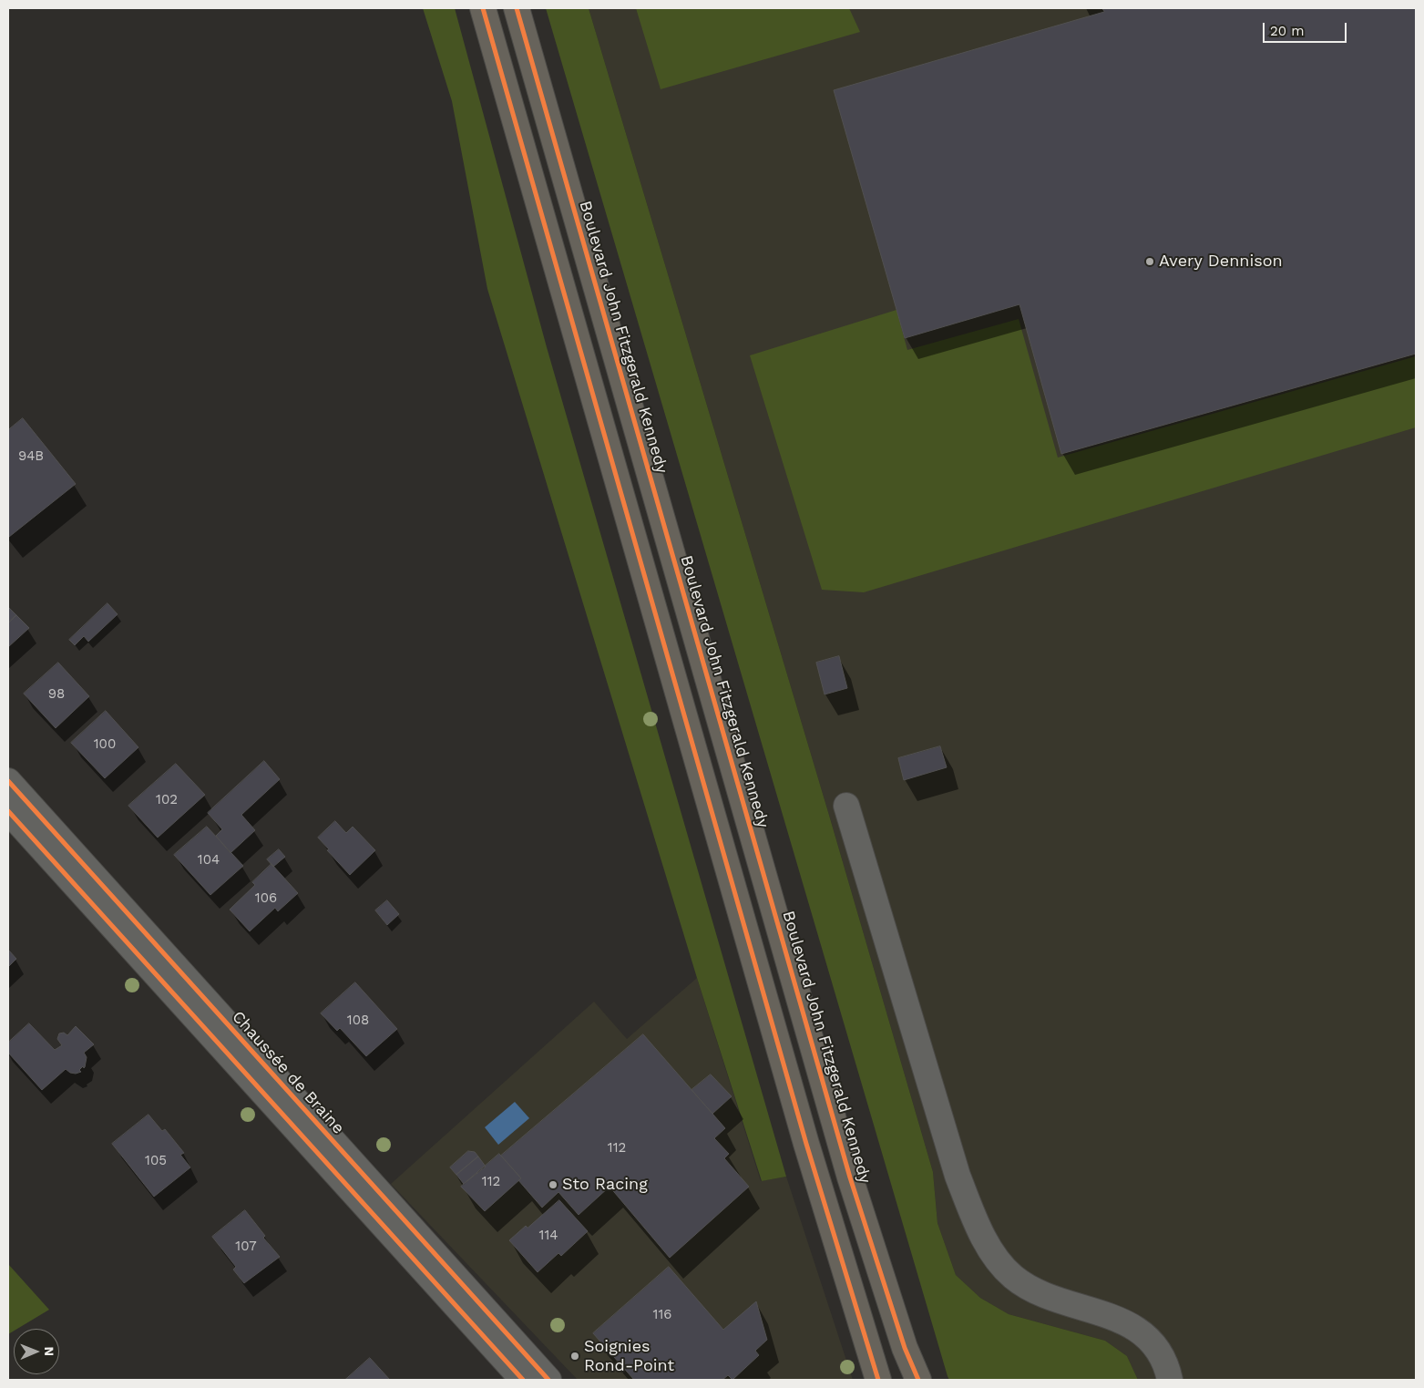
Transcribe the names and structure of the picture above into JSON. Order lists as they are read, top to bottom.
{
  "streets": {
    "main road": ["Boulevard John Fitzgerald Kennedy"],
    "street": ["Chaussée de Braine"]
  },
  "places": ["Avery Dennison", "Sto Racing", "Soignies Rond-Point"],
  "house_numbers": [
    "94B",
    "98",
    "100",
    "102",
    "104",
    "106",
    "108",
    "112",
    "105",
    "112",
    "114",
    "107",
    "116"
  ],
  "scale_bar": "20 m",
  "north": "right"
}
